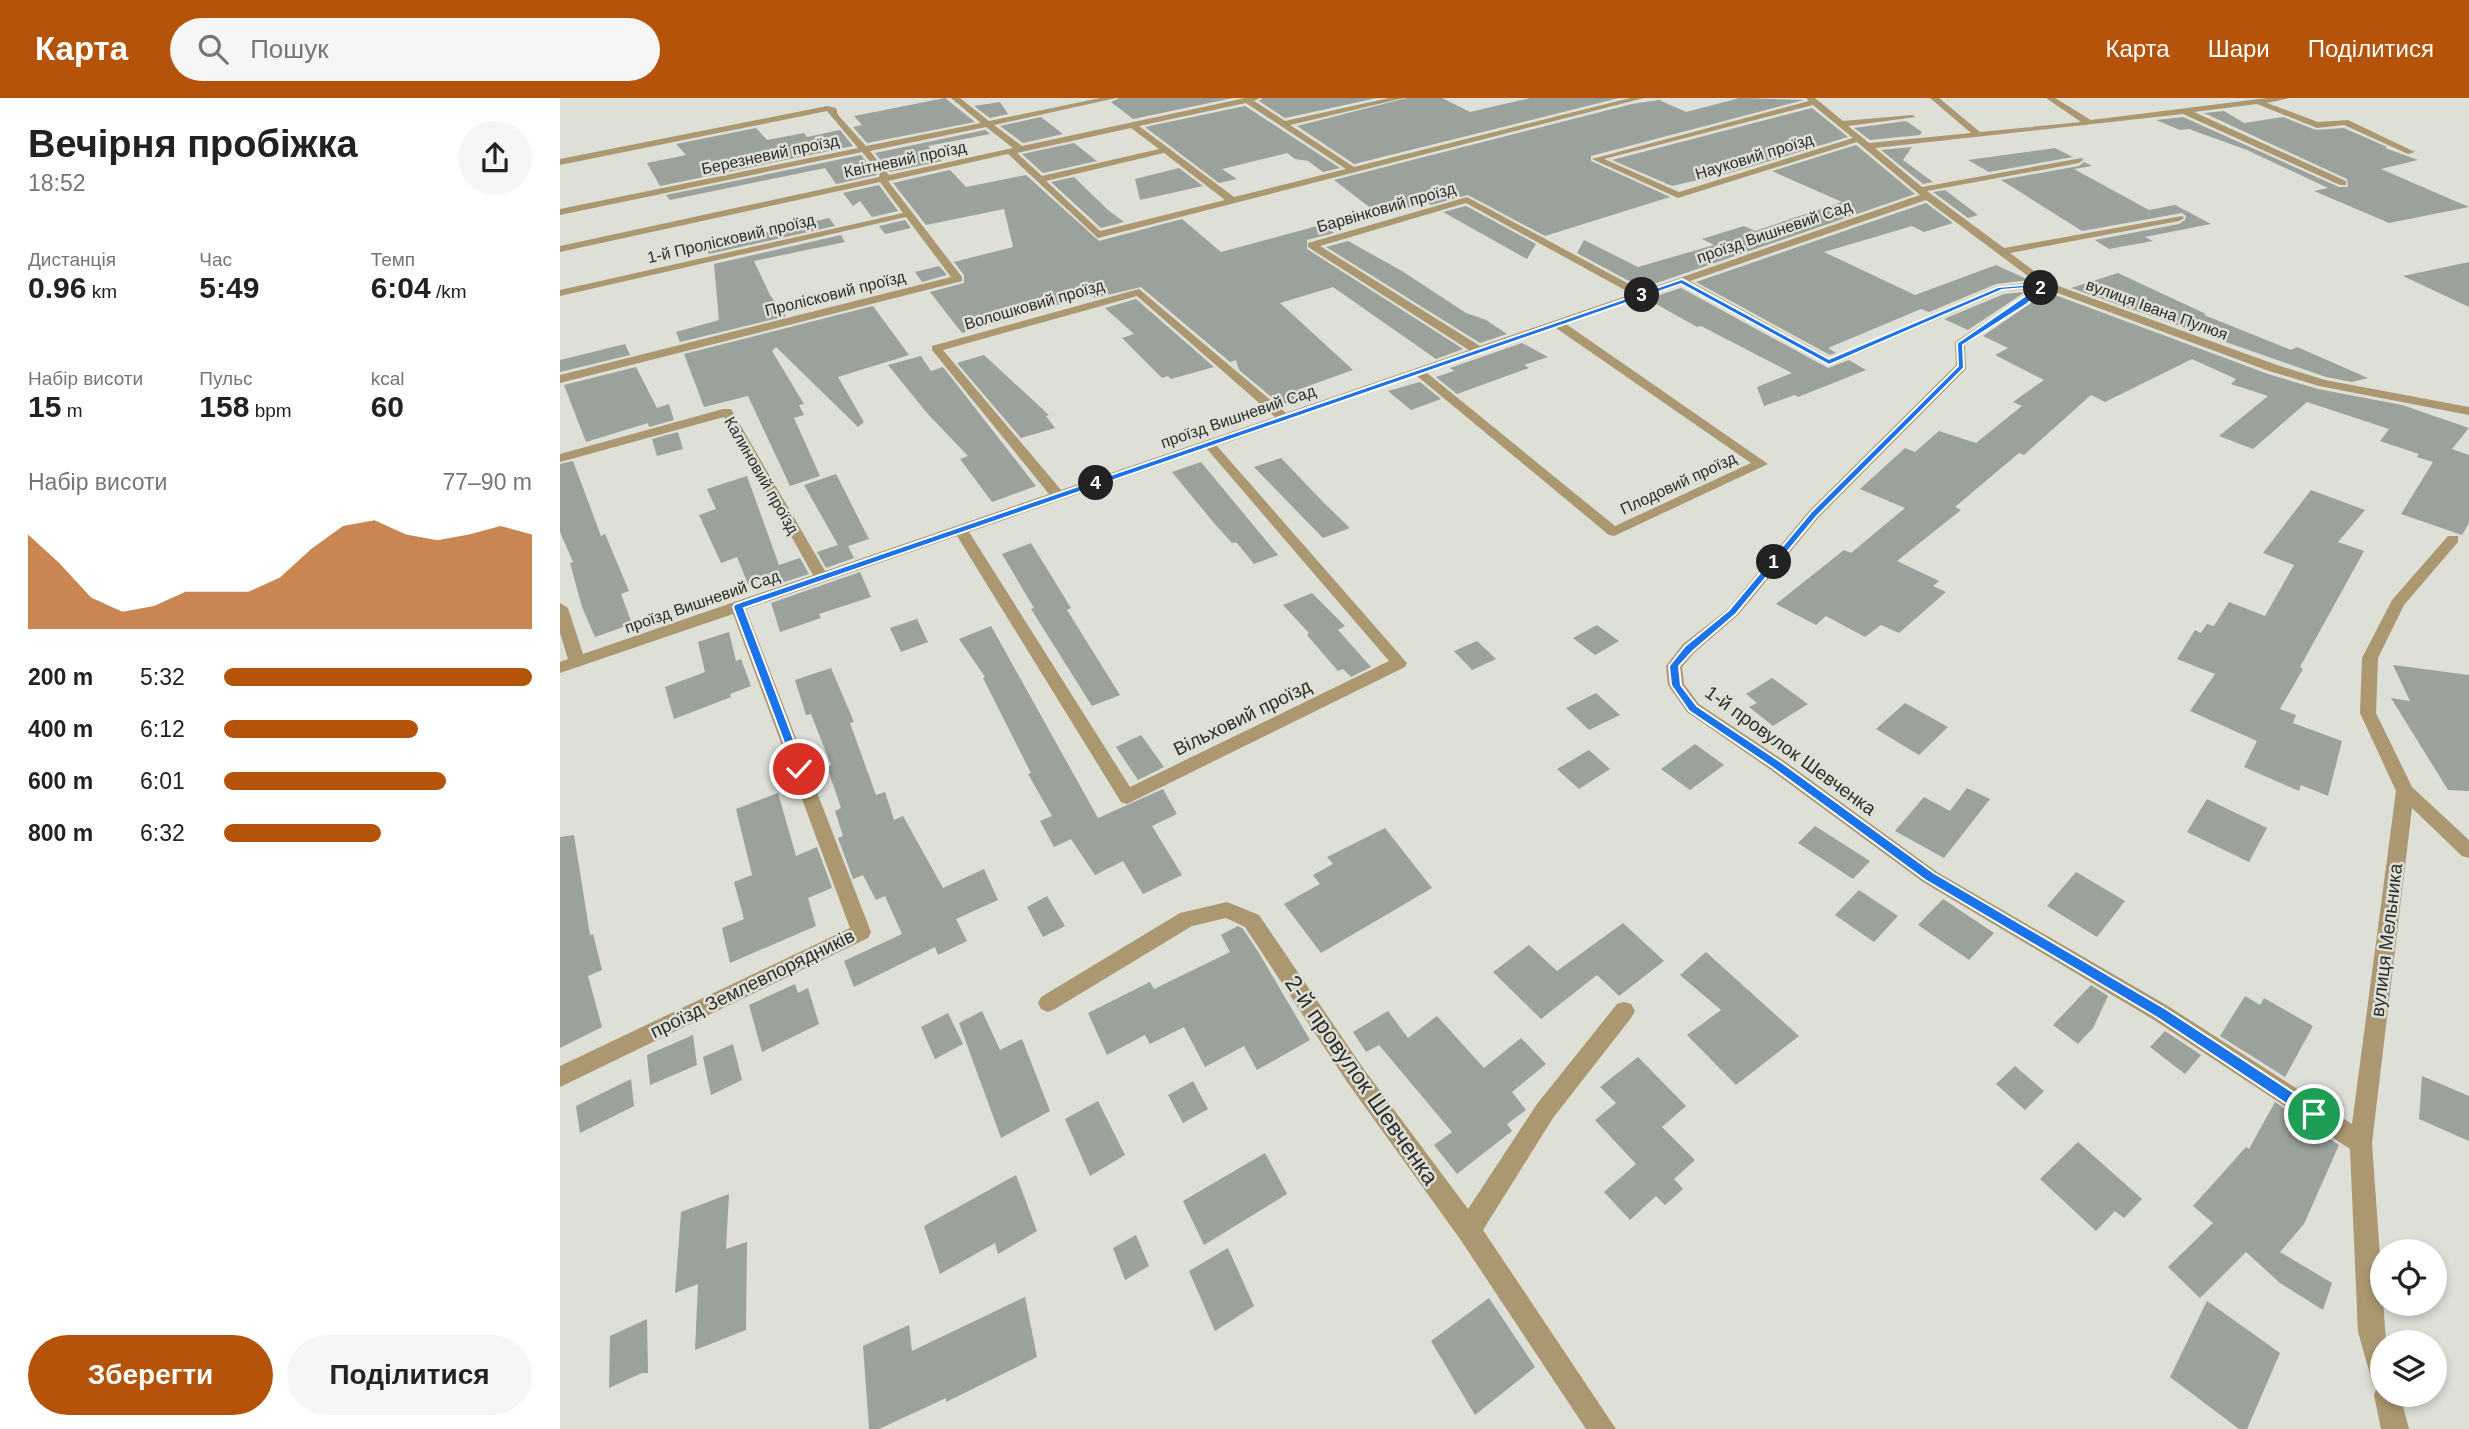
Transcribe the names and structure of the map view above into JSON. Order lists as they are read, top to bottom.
{
  "streets": {
    "street": [
      "Березневий проїзд",
      "Науковий проїзд",
      "Квітневий проїзд",
      "Барвінковий проїзд",
      "проїзд Вишневий Сад",
      "1-й Пролісковий проїзд",
      "Пролісковий проїзд",
      "Волошковий проїзд",
      "вулиця Івана Пулюя",
      "Калиновий проїзд",
      "Плодовий проїзд",
      "Вільховий проїзд",
      "1-й провулок Шевченка",
      "вулиця Мельника",
      "проїзд Землевпорядників",
      "2-й провулок Шевченка"
    ]
  },
  "crossings": [
    ["Березневий проїзд", "Пролісковий проїзд"],
    ["Науковий проїзд", "вулиця Івана Пулюя"],
    ["Квітневий проїзд", "Пролісковий проїзд"],
    ["Барвінковий проїзд", "проїзд Вишневий Сад"],
    ["проїзд Вишневий Сад", "Волошковий проїзд"],
    ["проїзд Вишневий Сад", "вулиця Івана Пулюя"],
    ["проїзд Вишневий Сад", "Калиновий проїзд"],
    ["проїзд Вишневий Сад", "Плодовий проїзд"],
    ["проїзд Вишневий Сад", "Вільховий проїзд"],
    ["проїзд Вишневий Сад", "проїзд Землевпорядників"],
    ["1-й Пролісковий проїзд", "Пролісковий проїзд"],
    ["вулиця Івана Пулюя", "1-й провулок Шевченка"],
    ["1-й провулок Шевченка", "вулиця Мельника"]
  ],
  "page": {
    "header": "Карта",
    "search": "Пошук",
    "nav": ["Карта", "Шари", "Поділитися"],
    "heading": ["Вечірня пробіжка", "18:52"],
    "stats": [
      ["Дистанція", "0.96 km"],
      ["Час", "5:49"],
      ["Темп", "6:04 /km"],
      ["Набір висоти", "15 m"],
      ["Пульс", "158 bpm"],
      ["kcal", "60"]
    ],
    "pins": [
      "2",
      "3",
      "4",
      "1"
    ],
    "chart": ["Набір висоти", "77–90 m"],
    "list": [
      {
        "name": "200 m",
        "note": "5:32"
      },
      {
        "name": "400 m",
        "note": "6:12"
      },
      {
        "name": "600 m",
        "note": "6:01"
      },
      {
        "name": "800 m",
        "note": "6:32"
      }
    ],
    "buttons": ["Зберегти", "Поділитися"]
  }
}
